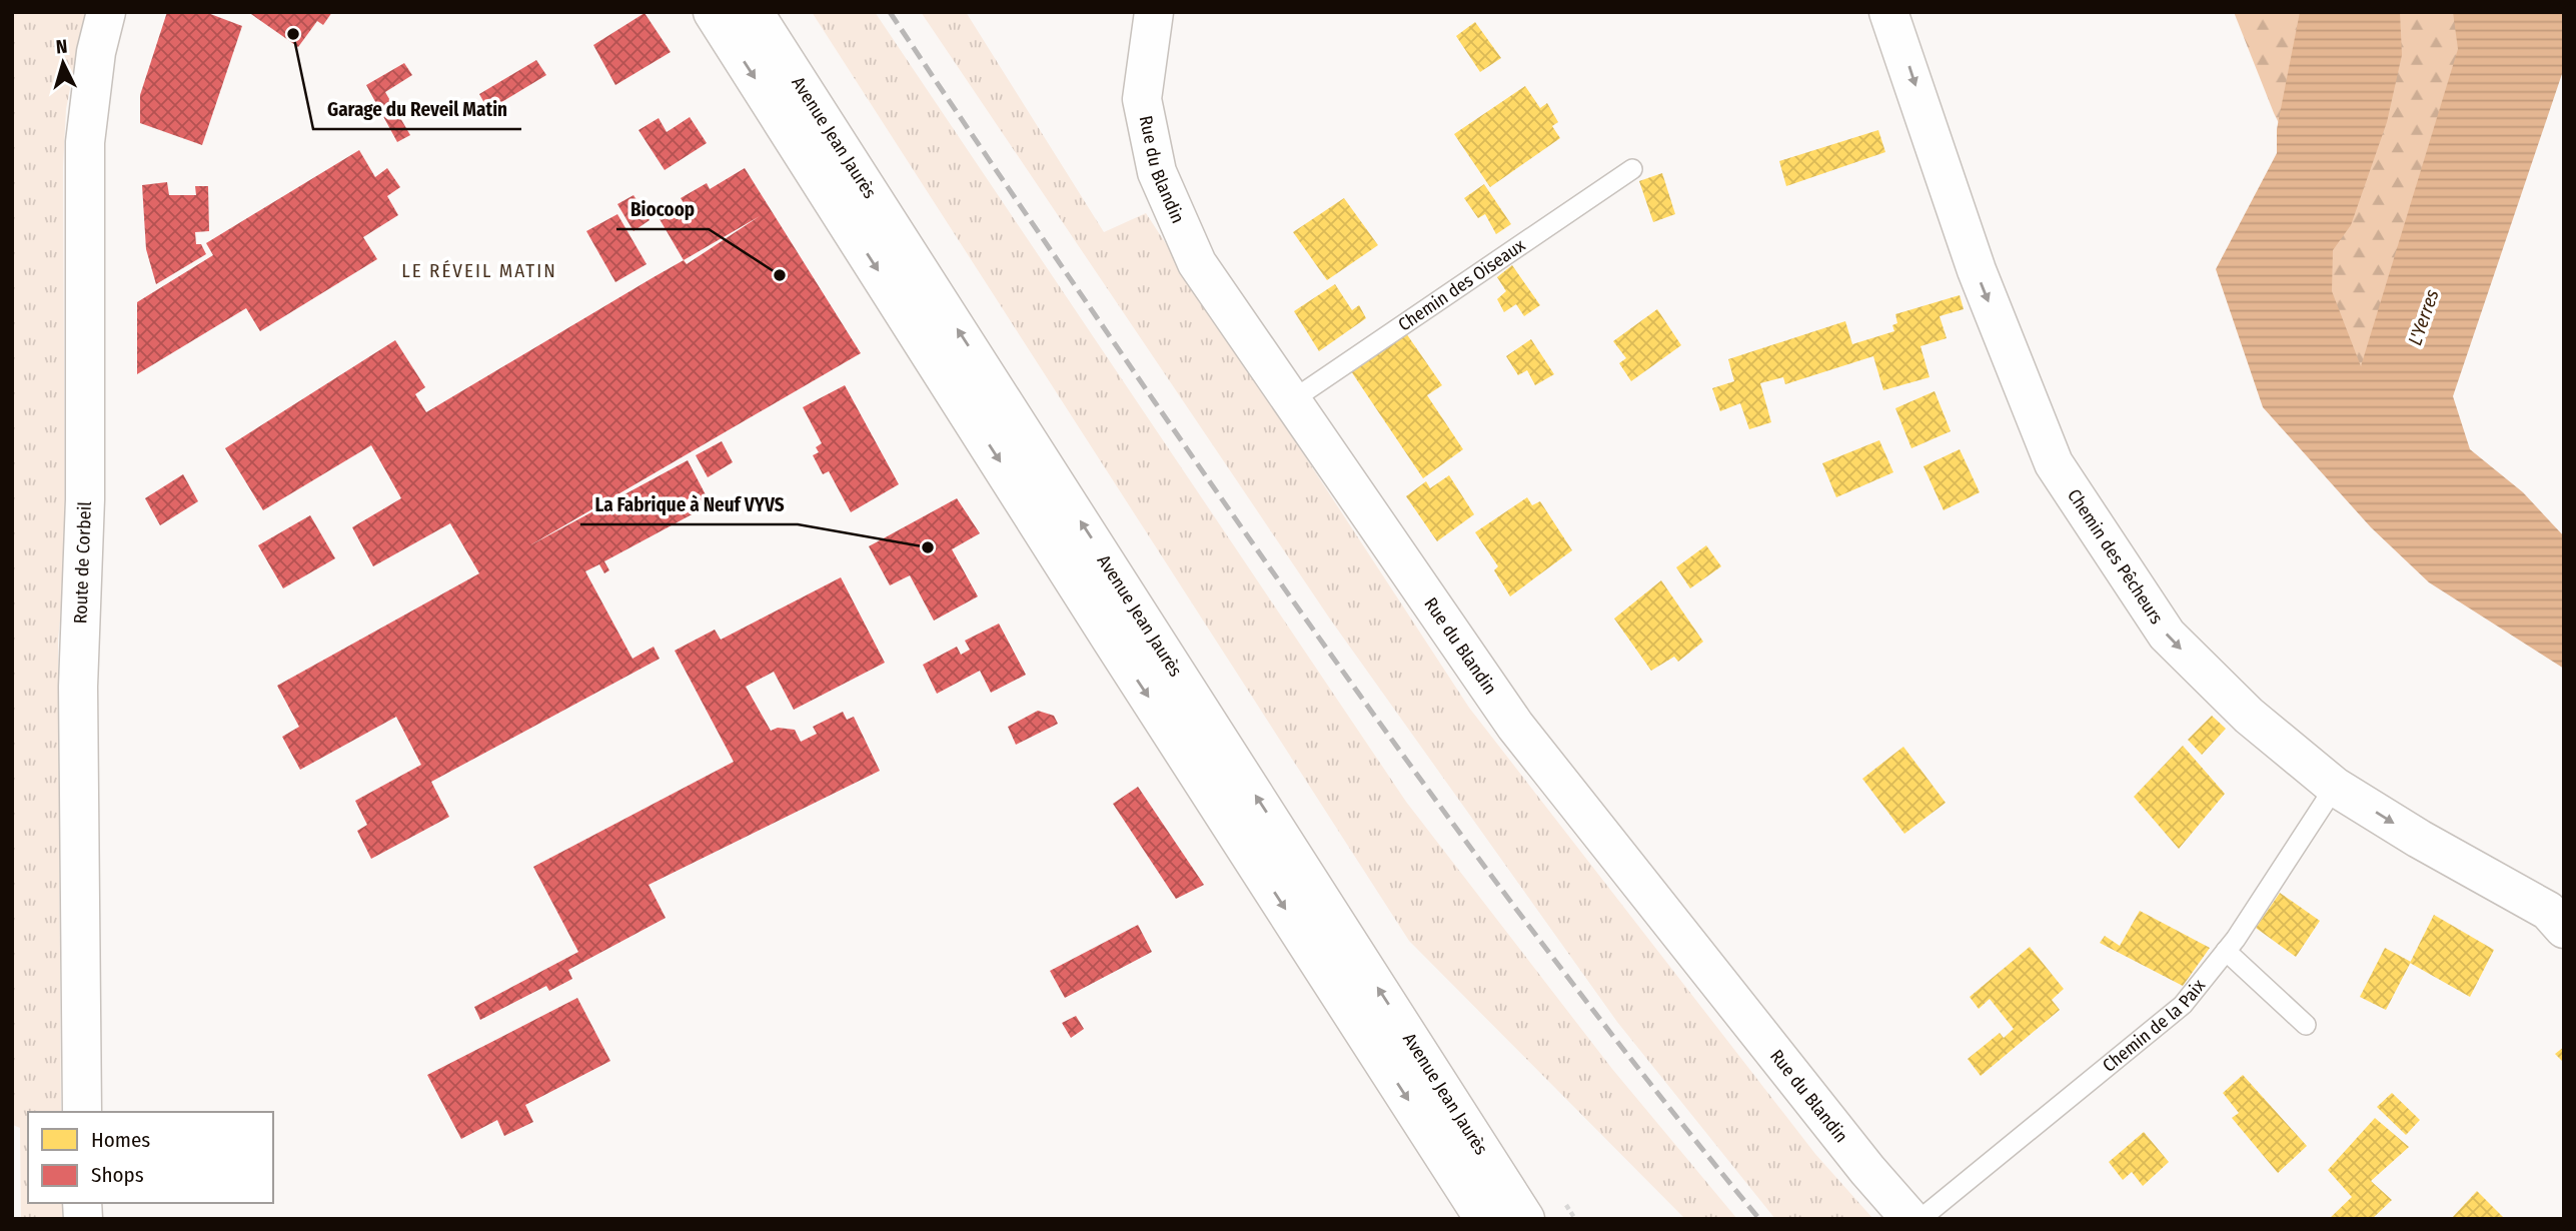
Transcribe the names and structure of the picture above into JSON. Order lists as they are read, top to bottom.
{
  "streets": {
    "main road": [
      "Avenue Jean Jaurès",
      "Rue du Blandin",
      "Chemin des Pêcheurs",
      "Route de Corbeil"
    ],
    "lane": ["Chemin des Oiseaux", "Chemin de la Paix"]
  },
  "crossings": [
    ["Rue du Blandin", "Chemin des Oiseaux"],
    ["Chemin des Pêcheurs", "Chemin de la Paix"]
  ],
  "one_way": ["Chemin des Pêcheurs"],
  "districts": ["LE RÉVEIL MATIN"],
  "water": ["L'Yerres"],
  "places": ["Garage du Reveil Matin", "Biocoop", "La Fabrique à Neuf VYVS"],
  "legend": ["Homes", "Shops"],
  "north": "top"
}
